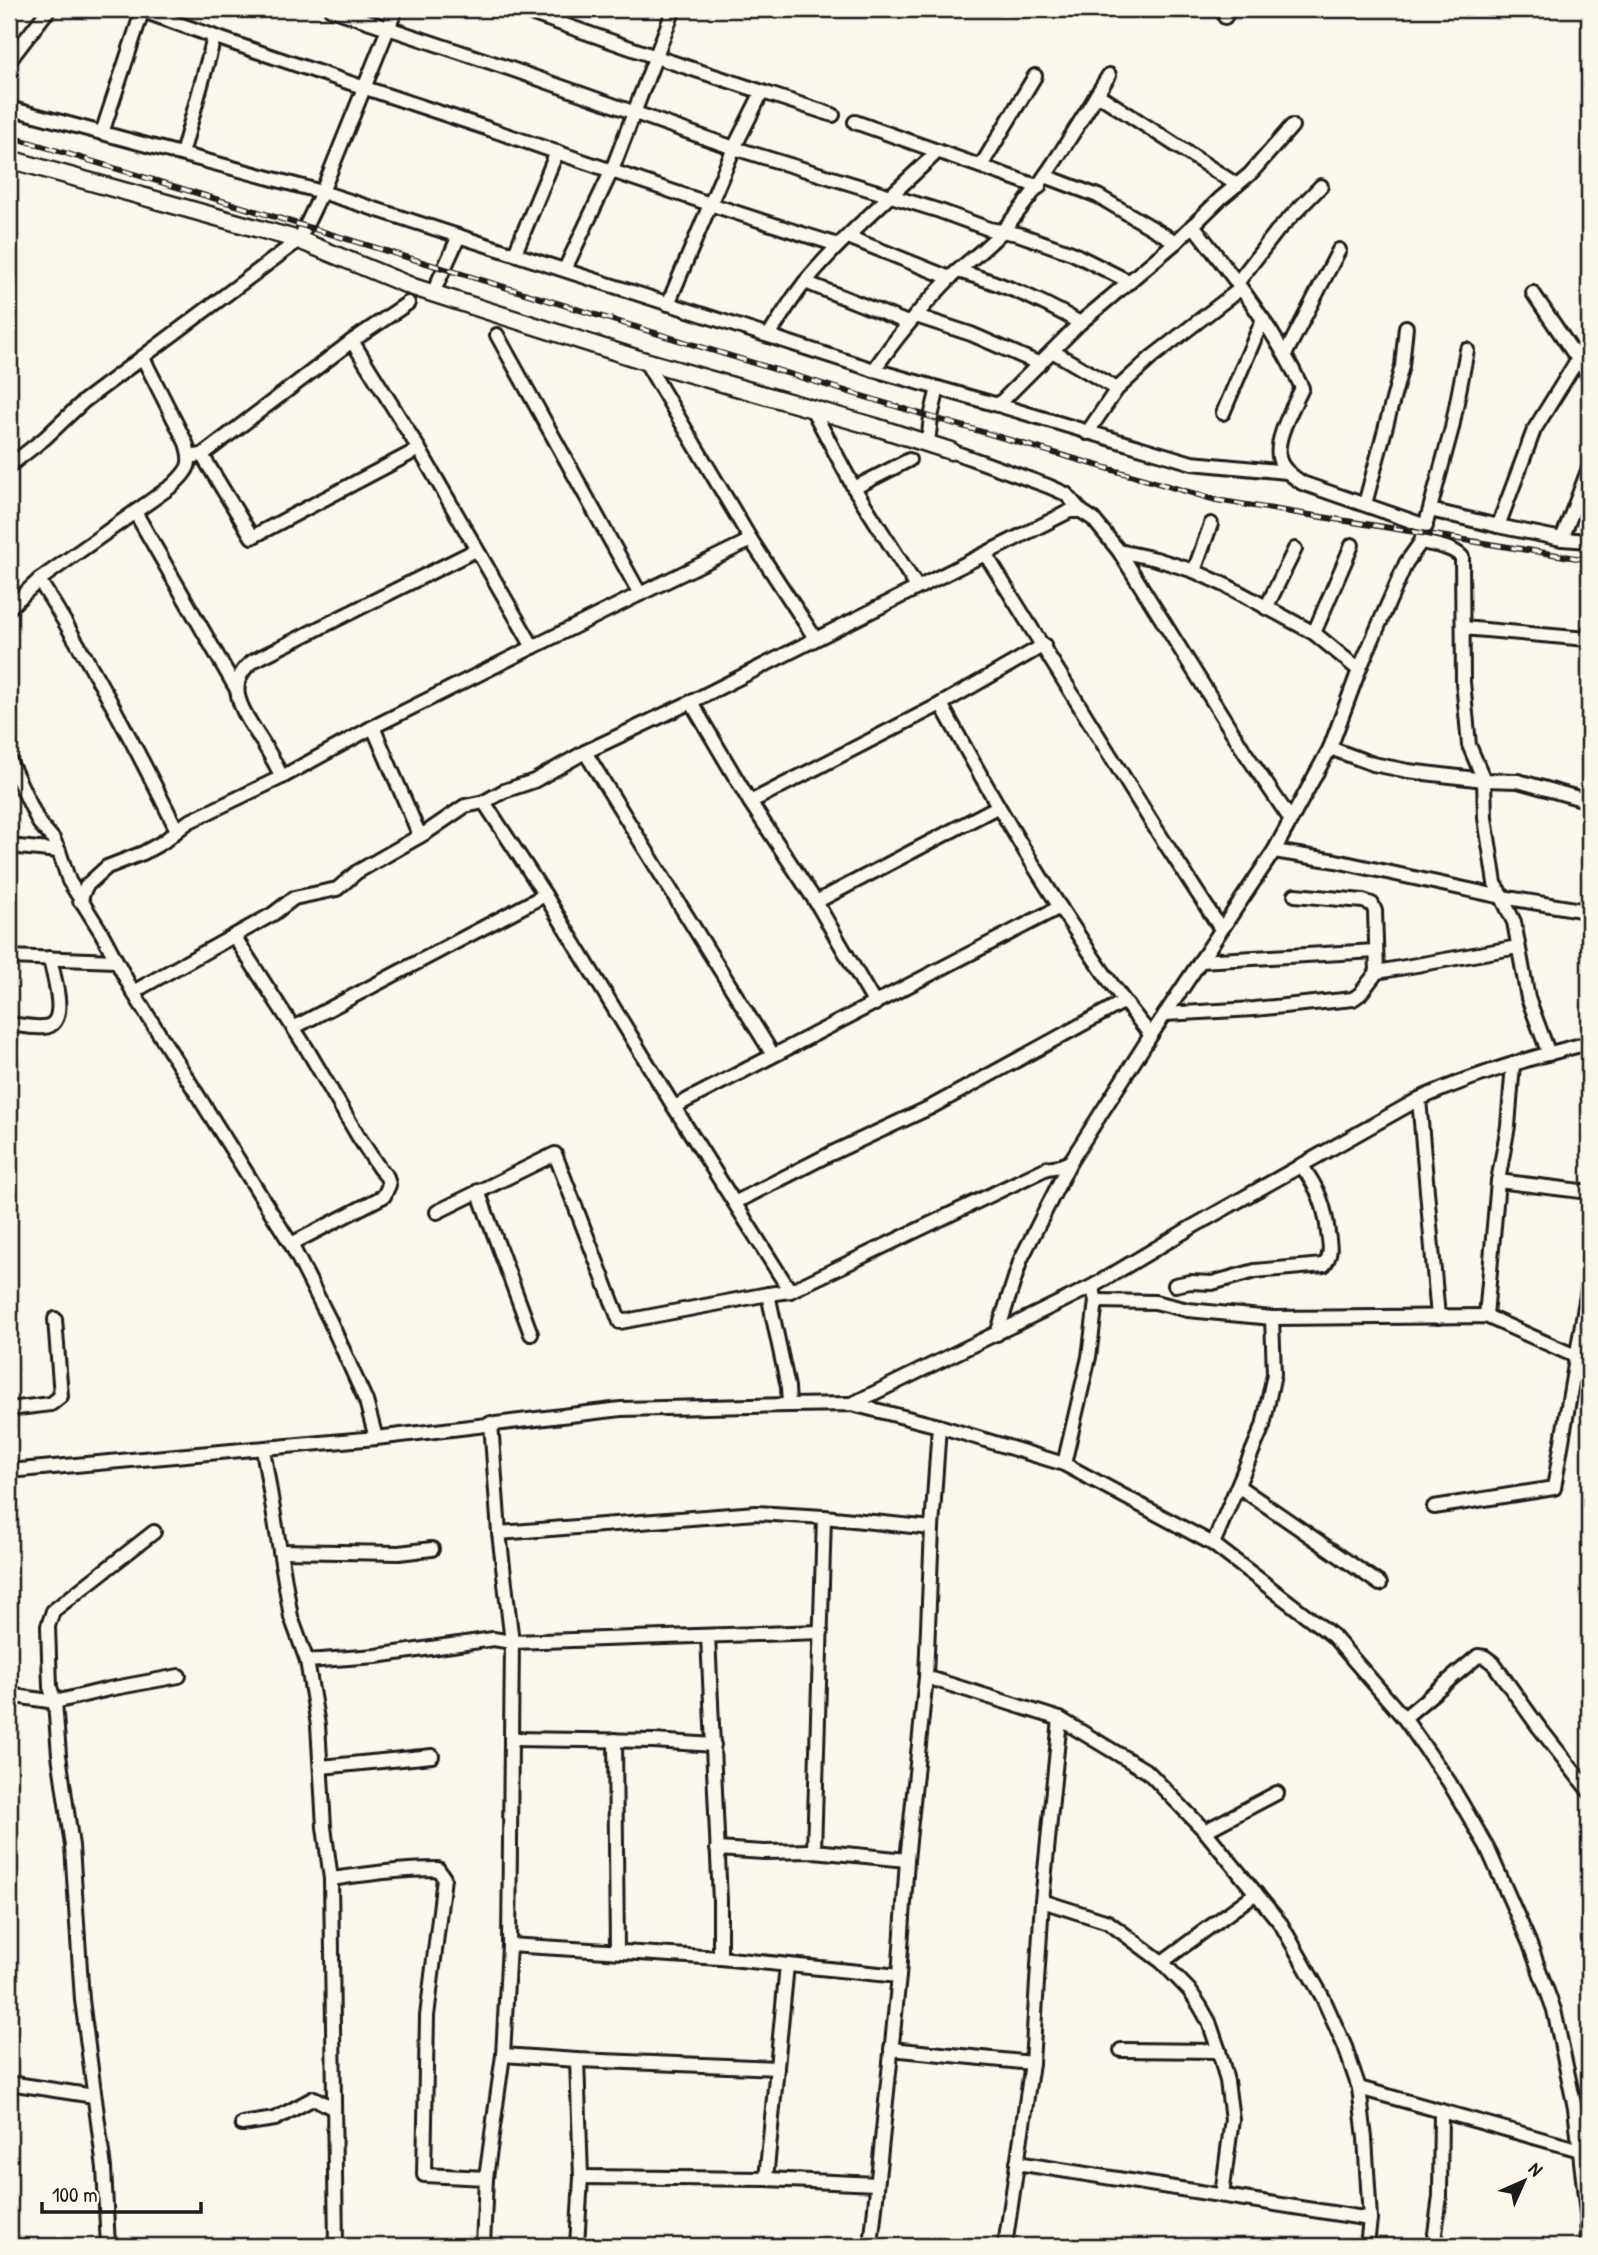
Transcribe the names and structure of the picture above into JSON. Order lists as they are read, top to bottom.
{
  "scale_bar": "100 m",
  "north": "top right"
}
